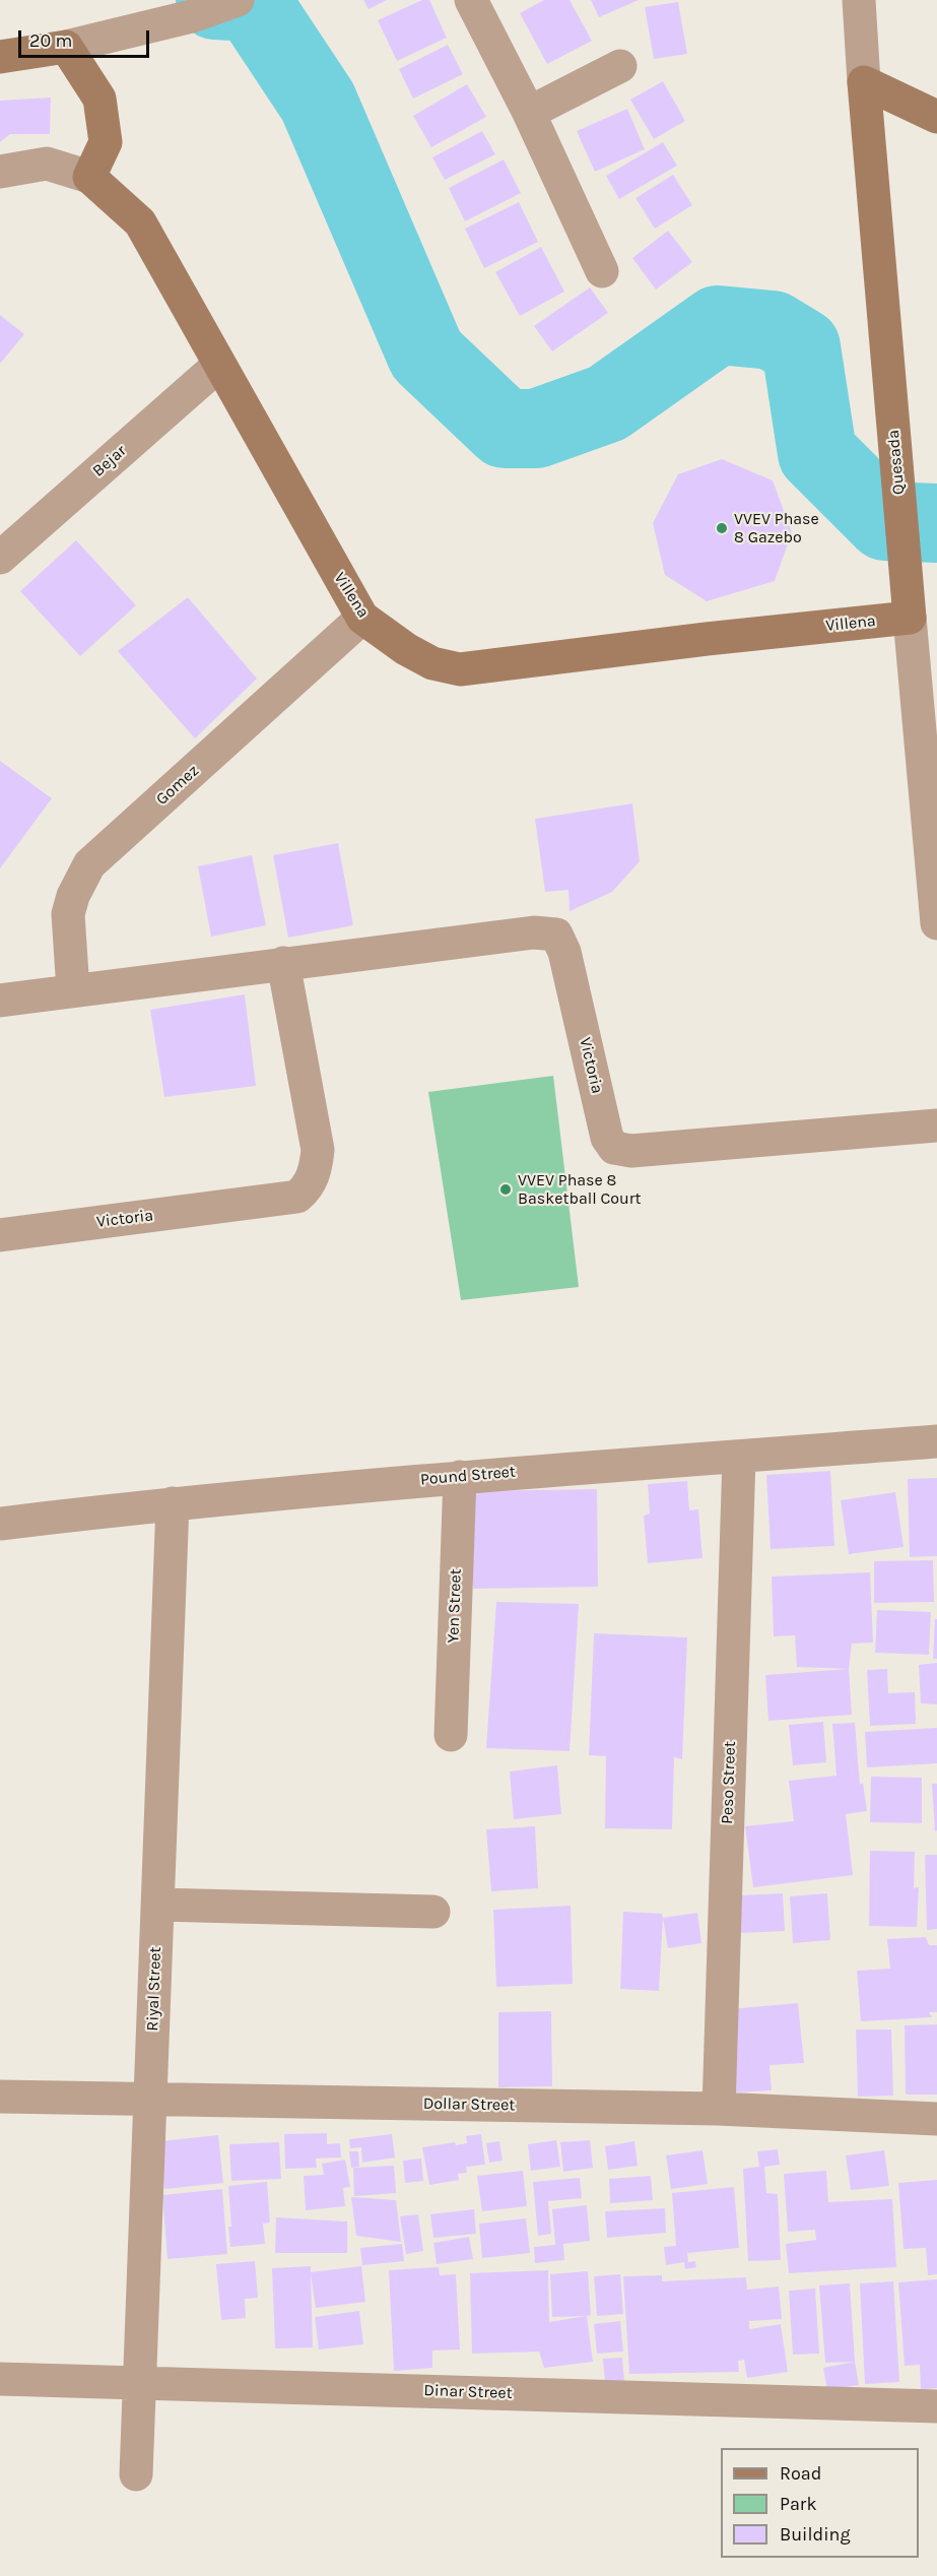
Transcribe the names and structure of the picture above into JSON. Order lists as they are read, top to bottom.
{
  "streets": {
    "street": [
      "Bejar",
      "Quesada",
      "Villena",
      "Gomez",
      "Victoria",
      "Pound Street",
      "Yen Street",
      "Peso Street",
      "Riyal Street",
      "Dollar Street",
      "Dinar Street"
    ]
  },
  "crossings": [
    ["Bejar", "Villena"],
    ["Quesada", "Villena"],
    ["Villena", "Gomez"],
    ["Gomez", "Victoria"],
    ["Pound Street", "Yen Street"],
    ["Pound Street", "Peso Street"],
    ["Pound Street", "Riyal Street"],
    ["Peso Street", "Dollar Street"],
    ["Riyal Street", "Dollar Street"],
    ["Riyal Street", "Dinar Street"]
  ],
  "places": ["VVEV Phase 8 Gazebo", "VVEV Phase 8 Basketball Court"],
  "legend": ["Road", "Park", "Building"],
  "scale_bar": "20 m"
}
